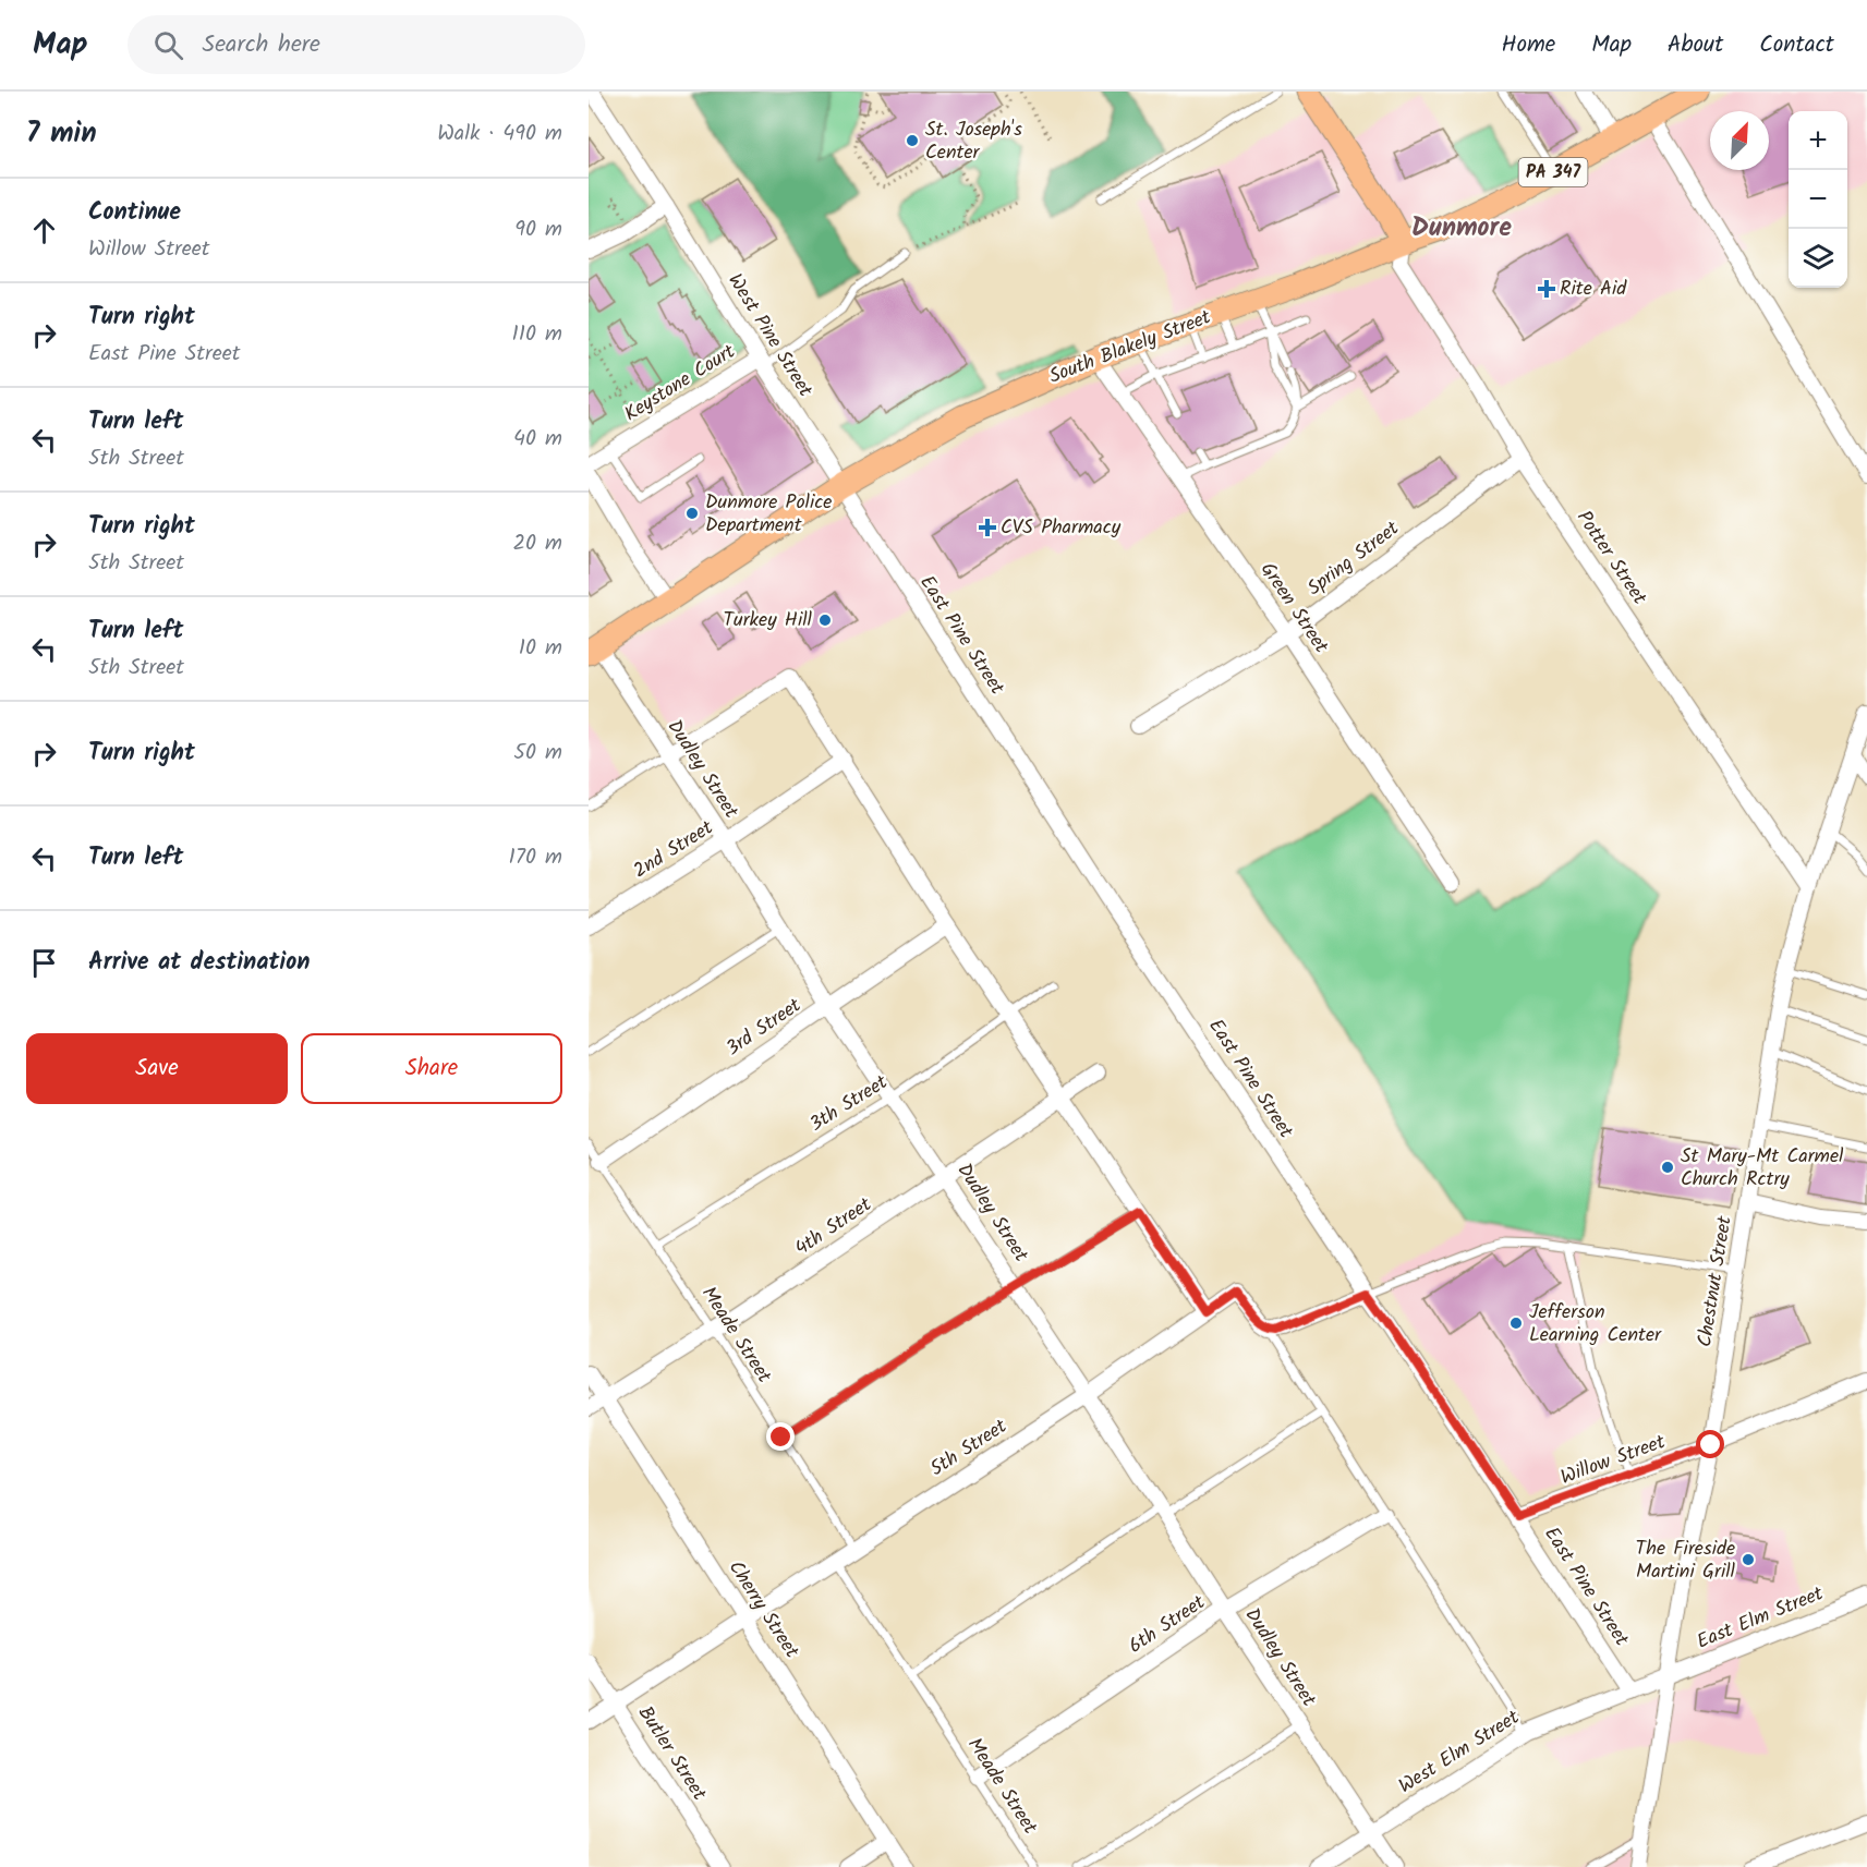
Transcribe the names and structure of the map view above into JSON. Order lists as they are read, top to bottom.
{
  "streets": {
    "main road": ["PA 347", "South Blakely Street"],
    "street": [
      "West Pine Street",
      "Keystone Court",
      "Potter Street",
      "Spring Street",
      "Green Street",
      "East Pine Street",
      "Dudley Street",
      "2nd Street",
      "3rd Street",
      "4th Street",
      "Chestnut Street",
      "5th Street",
      "Willow Street",
      "Cherry Street",
      "East Elm Street",
      "6th Street",
      "West Elm Street",
      "Butler Street"
    ],
    "lane": ["3th Street", "Meade Street"]
  },
  "crossings": [
    ["West Pine Street", "South Blakely Street"],
    ["West Pine Street", "Keystone Court"],
    ["West Pine Street", "East Pine Street"],
    ["South Blakely Street", "Potter Street"],
    ["South Blakely Street", "Green Street"],
    ["South Blakely Street", "East Pine Street"],
    ["South Blakely Street", "Dudley Street"],
    ["Potter Street", "Spring Street"],
    ["Potter Street", "Chestnut Street"],
    ["Spring Street", "Green Street"],
    ["East Pine Street", "Willow Street"],
    ["East Pine Street", "West Elm Street"],
    ["Dudley Street", "2nd Street"],
    ["Dudley Street", "3rd Street"],
    ["Dudley Street", "3th Street"],
    ["Dudley Street", "4th Street"],
    ["Dudley Street", "5th Street"],
    ["Dudley Street", "6th Street"],
    ["Dudley Street", "West Elm Street"],
    ["3rd Street", "Meade Street"],
    ["3th Street", "Meade Street"],
    ["4th Street", "Meade Street"],
    ["4th Street", "Cherry Street"],
    ["Chestnut Street", "Willow Street"],
    ["Chestnut Street", "East Elm Street"],
    ["Chestnut Street", "West Elm Street"],
    ["Meade Street", "5th Street"],
    ["Meade Street", "6th Street"],
    ["5th Street", "Cherry Street"],
    ["5th Street", "Butler Street"],
    ["East Elm Street", "West Elm Street"]
  ],
  "districts": ["Dunmore"],
  "places": {
    "other": [
      "St. Joseph's Center",
      "Dunmore Police Department",
      "Turkey Hill",
      "St Mary-Mt Carmel Church Rctry",
      "Jefferson Learning Center",
      "The Fireside Martini Grill"
    ],
    "health": ["Rite Aid", "CVS Pharmacy"]
  },
  "north": "top right",
  "page": {
    "header": "Map",
    "search": "Search here",
    "nav": [
      "Home",
      "Map",
      "About",
      "Contact"
    ],
    "heading": ["7 min", "Walk · 490 m"],
    "map_buttons": ["+", "−"],
    "list": [
      ["Continue", "Willow Street", "90 m"],
      ["Turn right", "East Pine Street", "110 m"],
      ["Turn left", "5th Street", "40 m"],
      ["Turn right", "5th Street", "20 m"],
      ["Turn left", "5th Street", "10 m"],
      ["Turn right", "50 m"],
      ["Turn left", "170 m"],
      "Arrive at destination"
    ],
    "buttons": ["Save", "Share"]
  }
}
